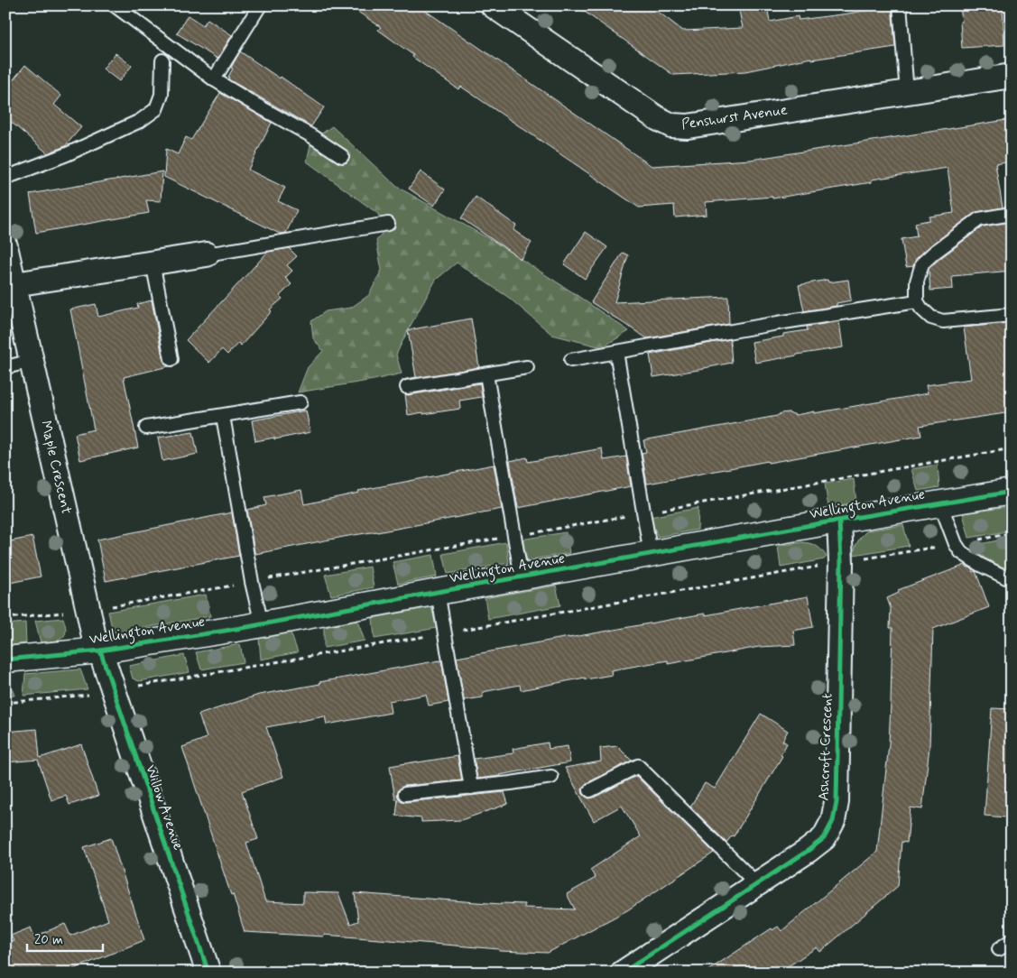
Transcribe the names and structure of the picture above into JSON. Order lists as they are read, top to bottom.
{
  "streets": {
    "street": [
      "Penshurst Avenue",
      "Maple Crescent",
      "Wellington Avenue",
      "Ashcroft Crescent",
      "Willow Avenue"
    ]
  },
  "crossings": [
    ["Maple Crescent", "Wellington Avenue"],
    ["Maple Crescent", "Willow Avenue"],
    ["Wellington Avenue", "Ashcroft Crescent"],
    ["Wellington Avenue", "Willow Avenue"]
  ],
  "scale_bar": "20 m"
}
